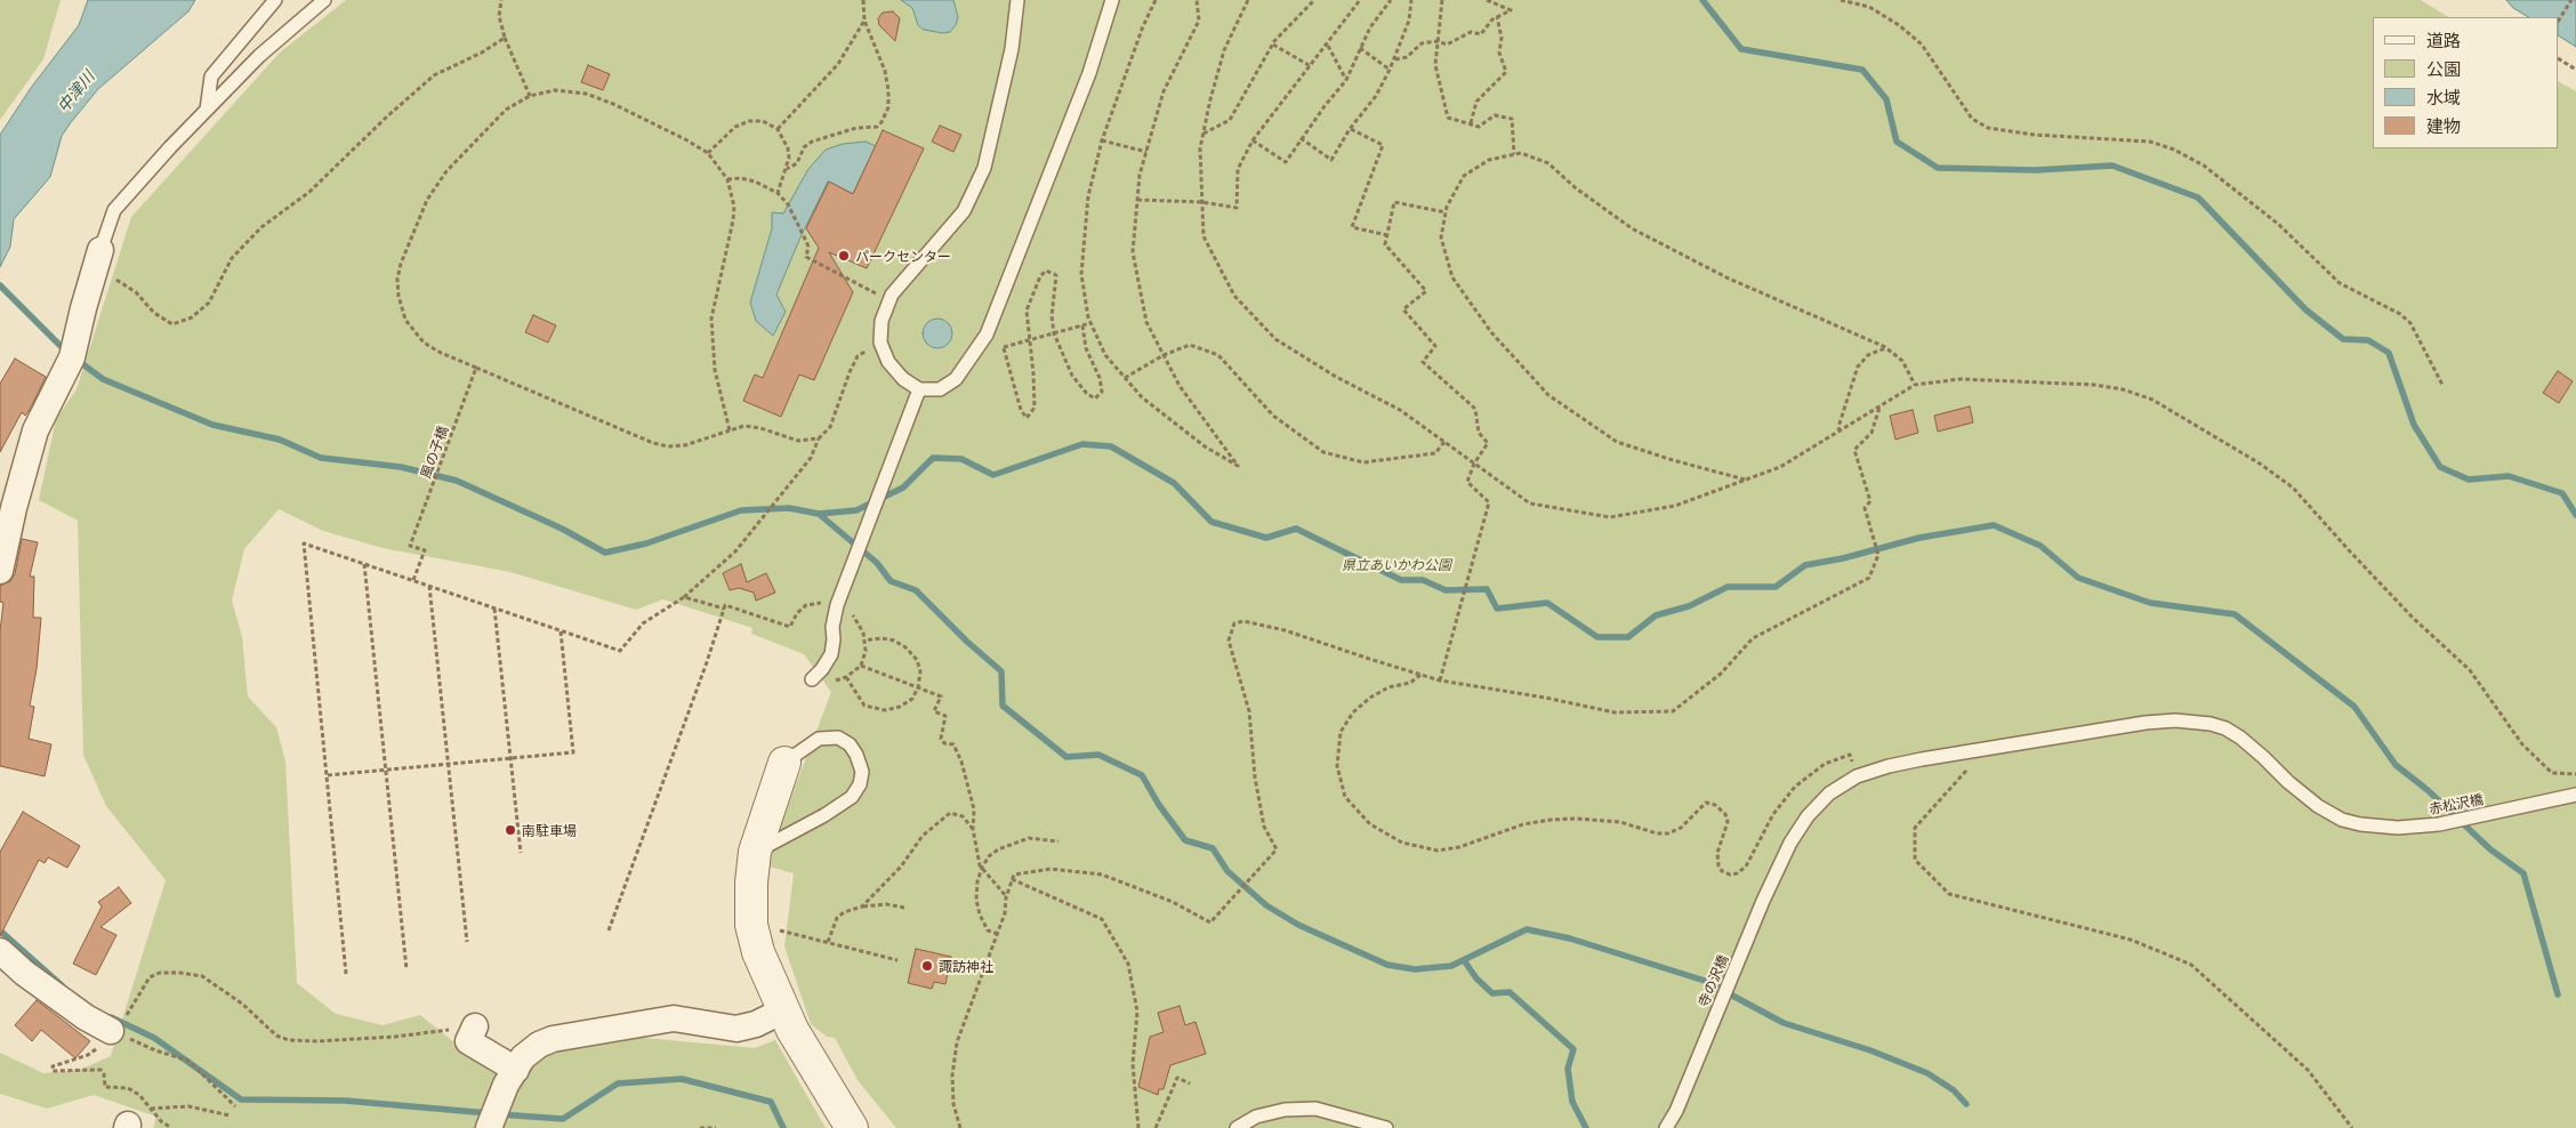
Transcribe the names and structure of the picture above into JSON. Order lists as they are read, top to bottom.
{
  "streets": {
    "lane": ["赤松沢橋", "寺の沢橋"],
    "path": ["風の子橋"]
  },
  "crossings": [
    ["赤松沢橋", "寺の沢橋"]
  ],
  "water": ["中津川"],
  "parks": ["県立あいかわ公園"],
  "places": ["パークセンター", "南駐車場", "諏訪神社"],
  "legend": [
    "道路",
    "公園",
    "水域",
    "建物"
  ]
}
